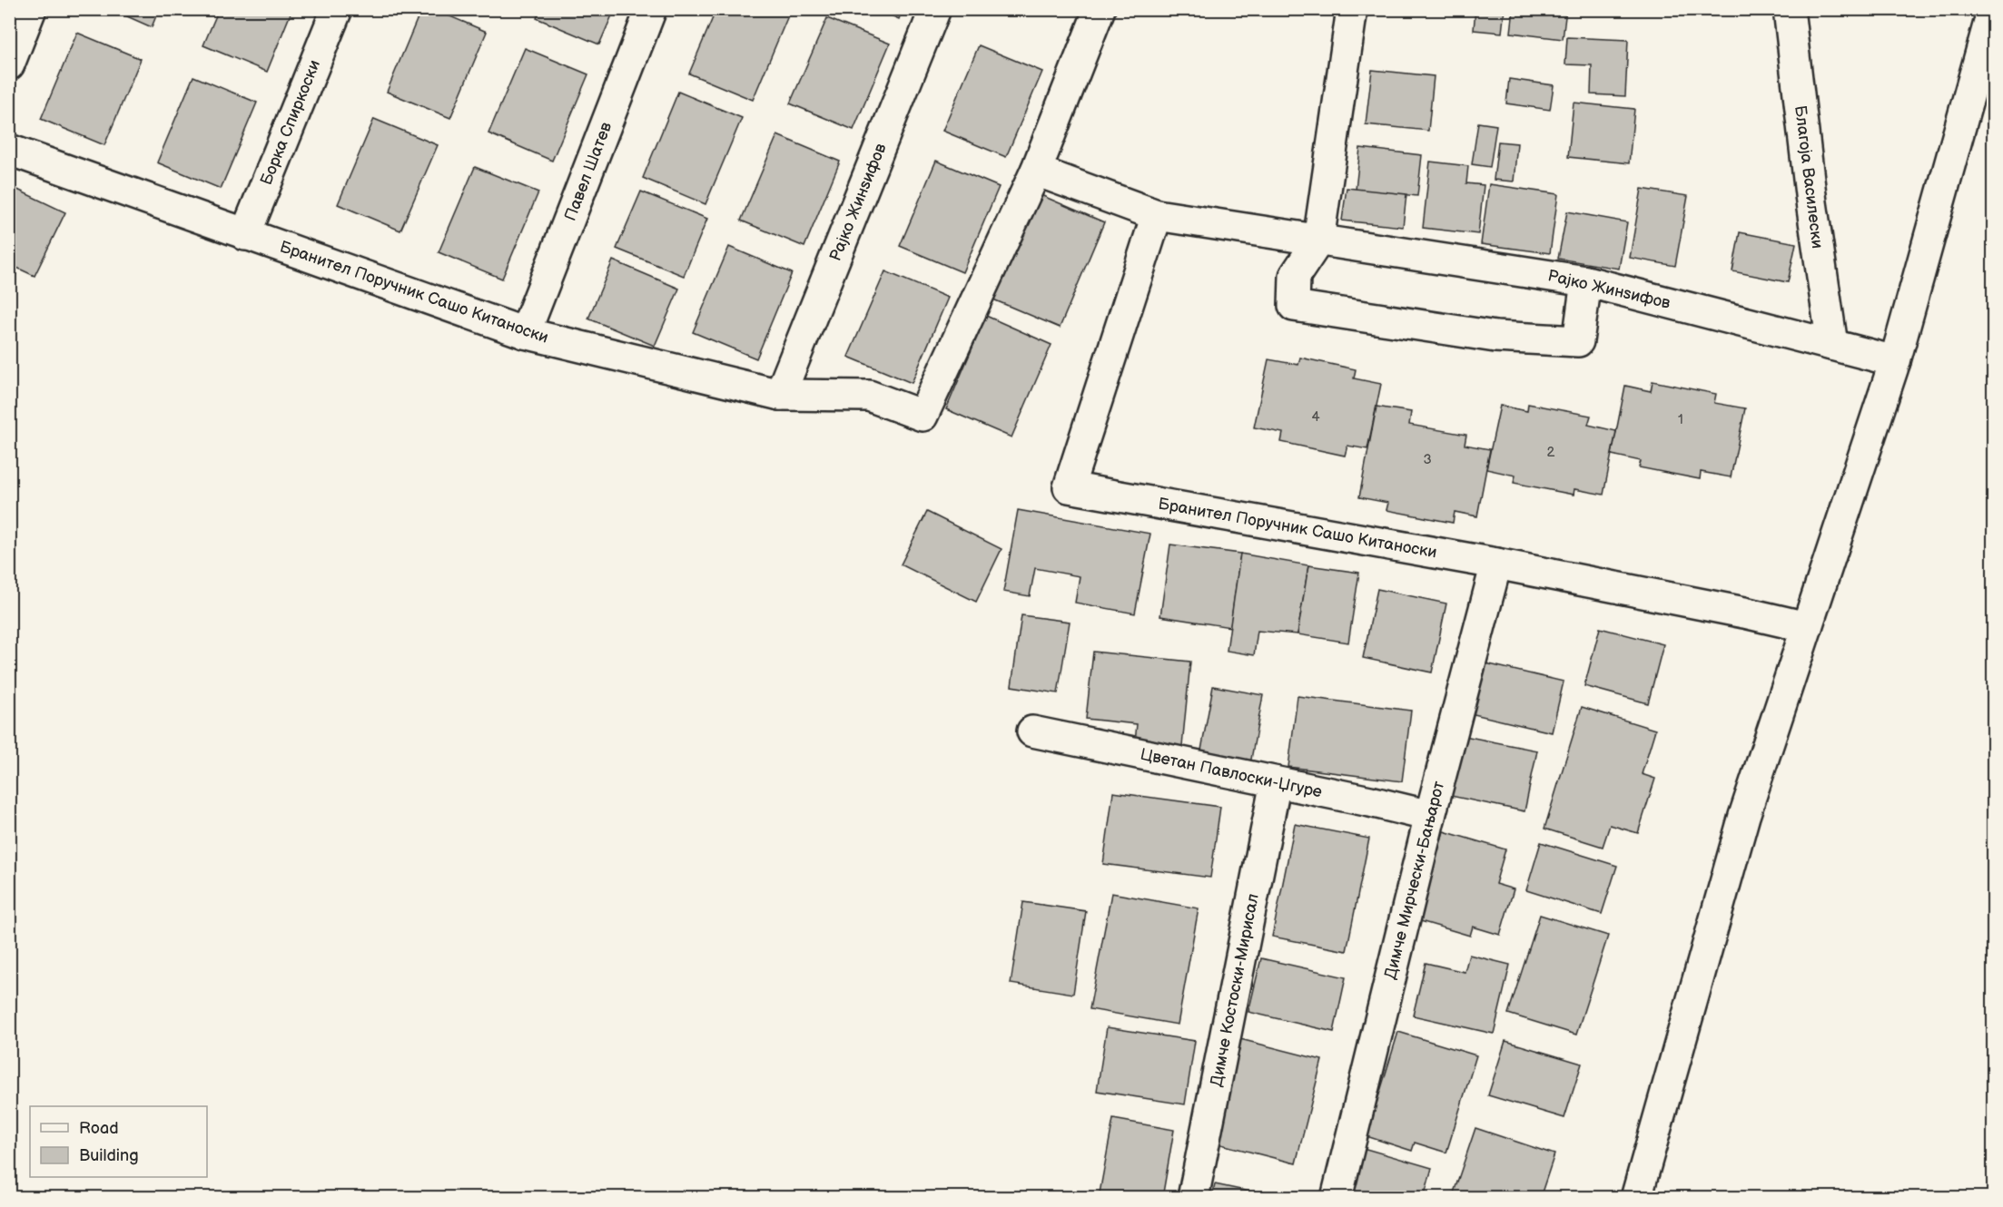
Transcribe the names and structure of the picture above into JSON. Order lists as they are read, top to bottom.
{
  "streets": {
    "street": [
      "Борка Спиркоски",
      "Павел Шатев",
      "Благоја Василески",
      "Рајко Жинѕифов",
      "Бранител Поручник Сашо Китаноски",
      "Цветан Павлоски-Џгуре",
      "Димче Мирчески-Бањарот",
      "Димче Костоски-Мирисал"
    ]
  },
  "crossings": [
    ["Борка Спиркоски", "Бранител Поручник Сашо Китаноски"],
    ["Павел Шатев", "Бранител Поручник Сашо Китаноски"],
    ["Благоја Василески", "Рајко Жинѕифов"],
    ["Рајко Жинѕифов", "Бранител Поручник Сашо Китаноски"],
    ["Бранител Поручник Сашо Китаноски", "Димче Мирчески-Бањарот"],
    ["Цветан Павлоски-Џгуре", "Димче Мирчески-Бањарот"],
    ["Цветан Павлоски-Џгуре", "Димче Костоски-Мирисал"]
  ],
  "house_numbers": [
    "4",
    "1",
    "2",
    "3"
  ],
  "legend": ["Road", "Building"]
}
